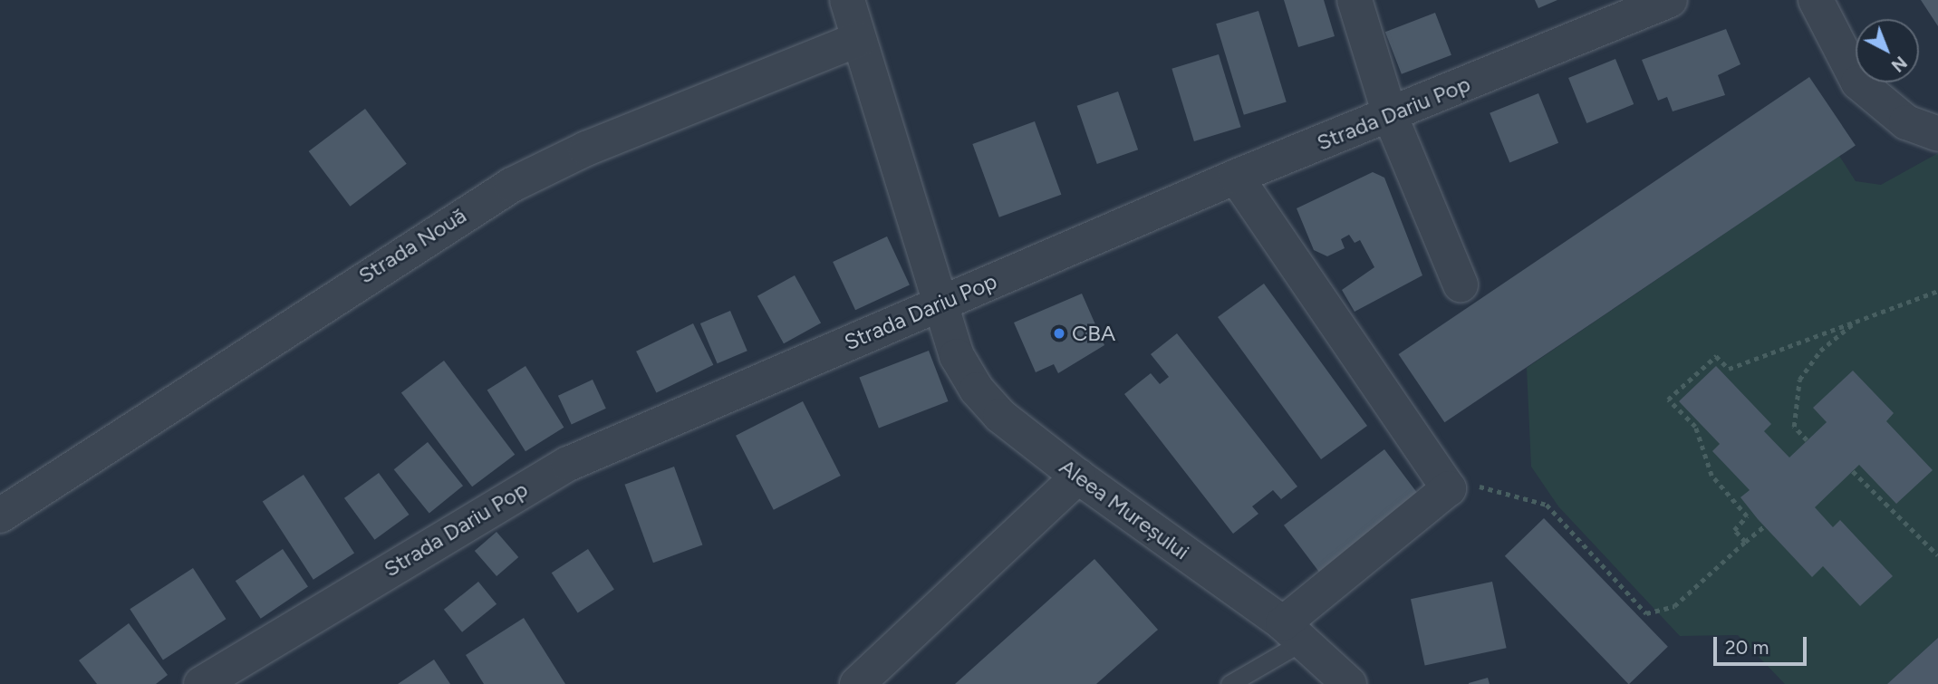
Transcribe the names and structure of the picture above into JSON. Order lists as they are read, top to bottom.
{
  "streets": {
    "street": ["Strada Dariu Pop", "Strada Nouă", "Aleea Mureșului"]
  },
  "crossings": [
    ["Strada Dariu Pop", "Aleea Mureșului"],
    ["Strada Nouă", "Aleea Mureșului"]
  ],
  "places": ["CBA"],
  "scale_bar": "20 m",
  "north": "bottom right"
}
